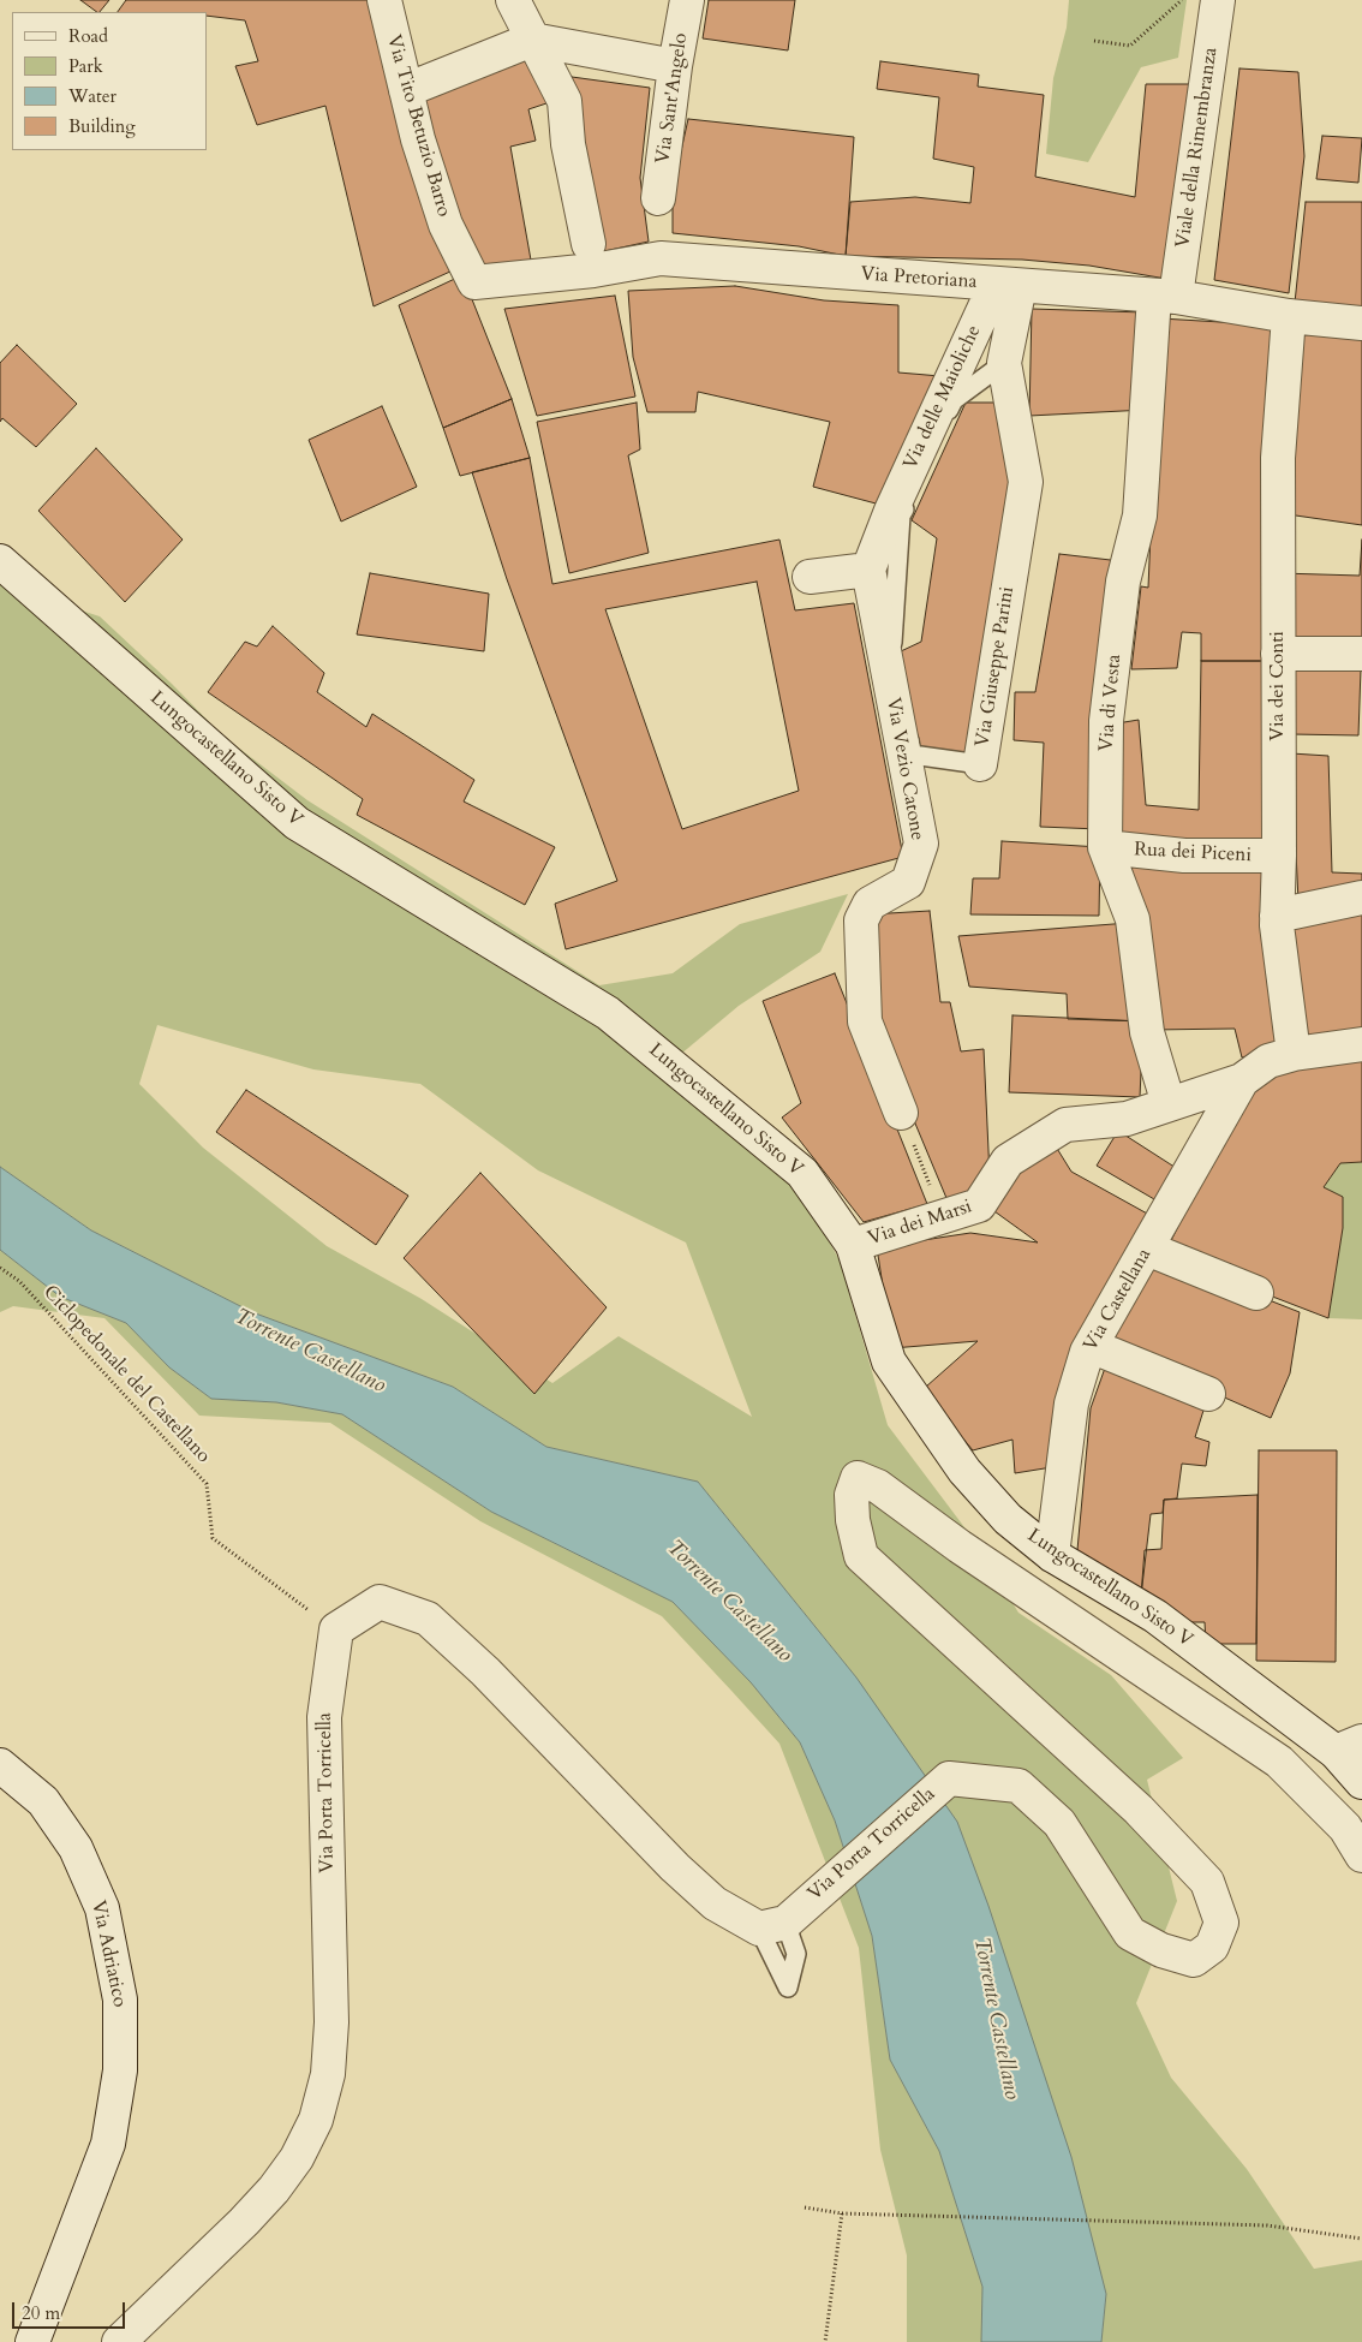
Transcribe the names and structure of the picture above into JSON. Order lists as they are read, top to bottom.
{
  "streets": {
    "street": [
      "Via Sant'Angelo",
      "Via Tito Betuzio Barro",
      "Viale della Rimembranza",
      "Via Pretoriana",
      "Via delle Maioliche",
      "Via Giuseppe Parini",
      "Via dei Conti",
      "Via di Vesta",
      "Lungocastellano Sisto V",
      "Via Vezio Catone",
      "Rua dei Piceni",
      "Via dei Marsi",
      "Via Castellana",
      "Via Porta Torricella",
      "Via Adriatico"
    ],
    "path": ["Ciclopedonale del Castellano"]
  },
  "crossings": [
    ["Via Tito Betuzio Barro", "Via Pretoriana"],
    ["Viale della Rimembranza", "Via Pretoriana"],
    ["Viale della Rimembranza", "Via di Vesta"],
    ["Via Pretoriana", "Via delle Maioliche"],
    ["Via Pretoriana", "Via Giuseppe Parini"],
    ["Via Pretoriana", "Via dei Conti"],
    ["Via Pretoriana", "Via di Vesta"],
    ["Via delle Maioliche", "Via Giuseppe Parini"],
    ["Via delle Maioliche", "Via Vezio Catone"],
    ["Via dei Conti", "Rua dei Piceni"],
    ["Via di Vesta", "Rua dei Piceni"],
    ["Via di Vesta", "Via dei Marsi"],
    ["Lungocastellano Sisto V", "Via dei Marsi"],
    ["Lungocastellano Sisto V", "Via Castellana"],
    ["Via dei Marsi", "Via Castellana"],
    ["Ciclopedonale del Castellano", "Via Porta Torricella"]
  ],
  "water": ["Torrente Castellano"],
  "legend": [
    "Road",
    "Park",
    "Water",
    "Building"
  ],
  "scale_bar": "20 m"
}
